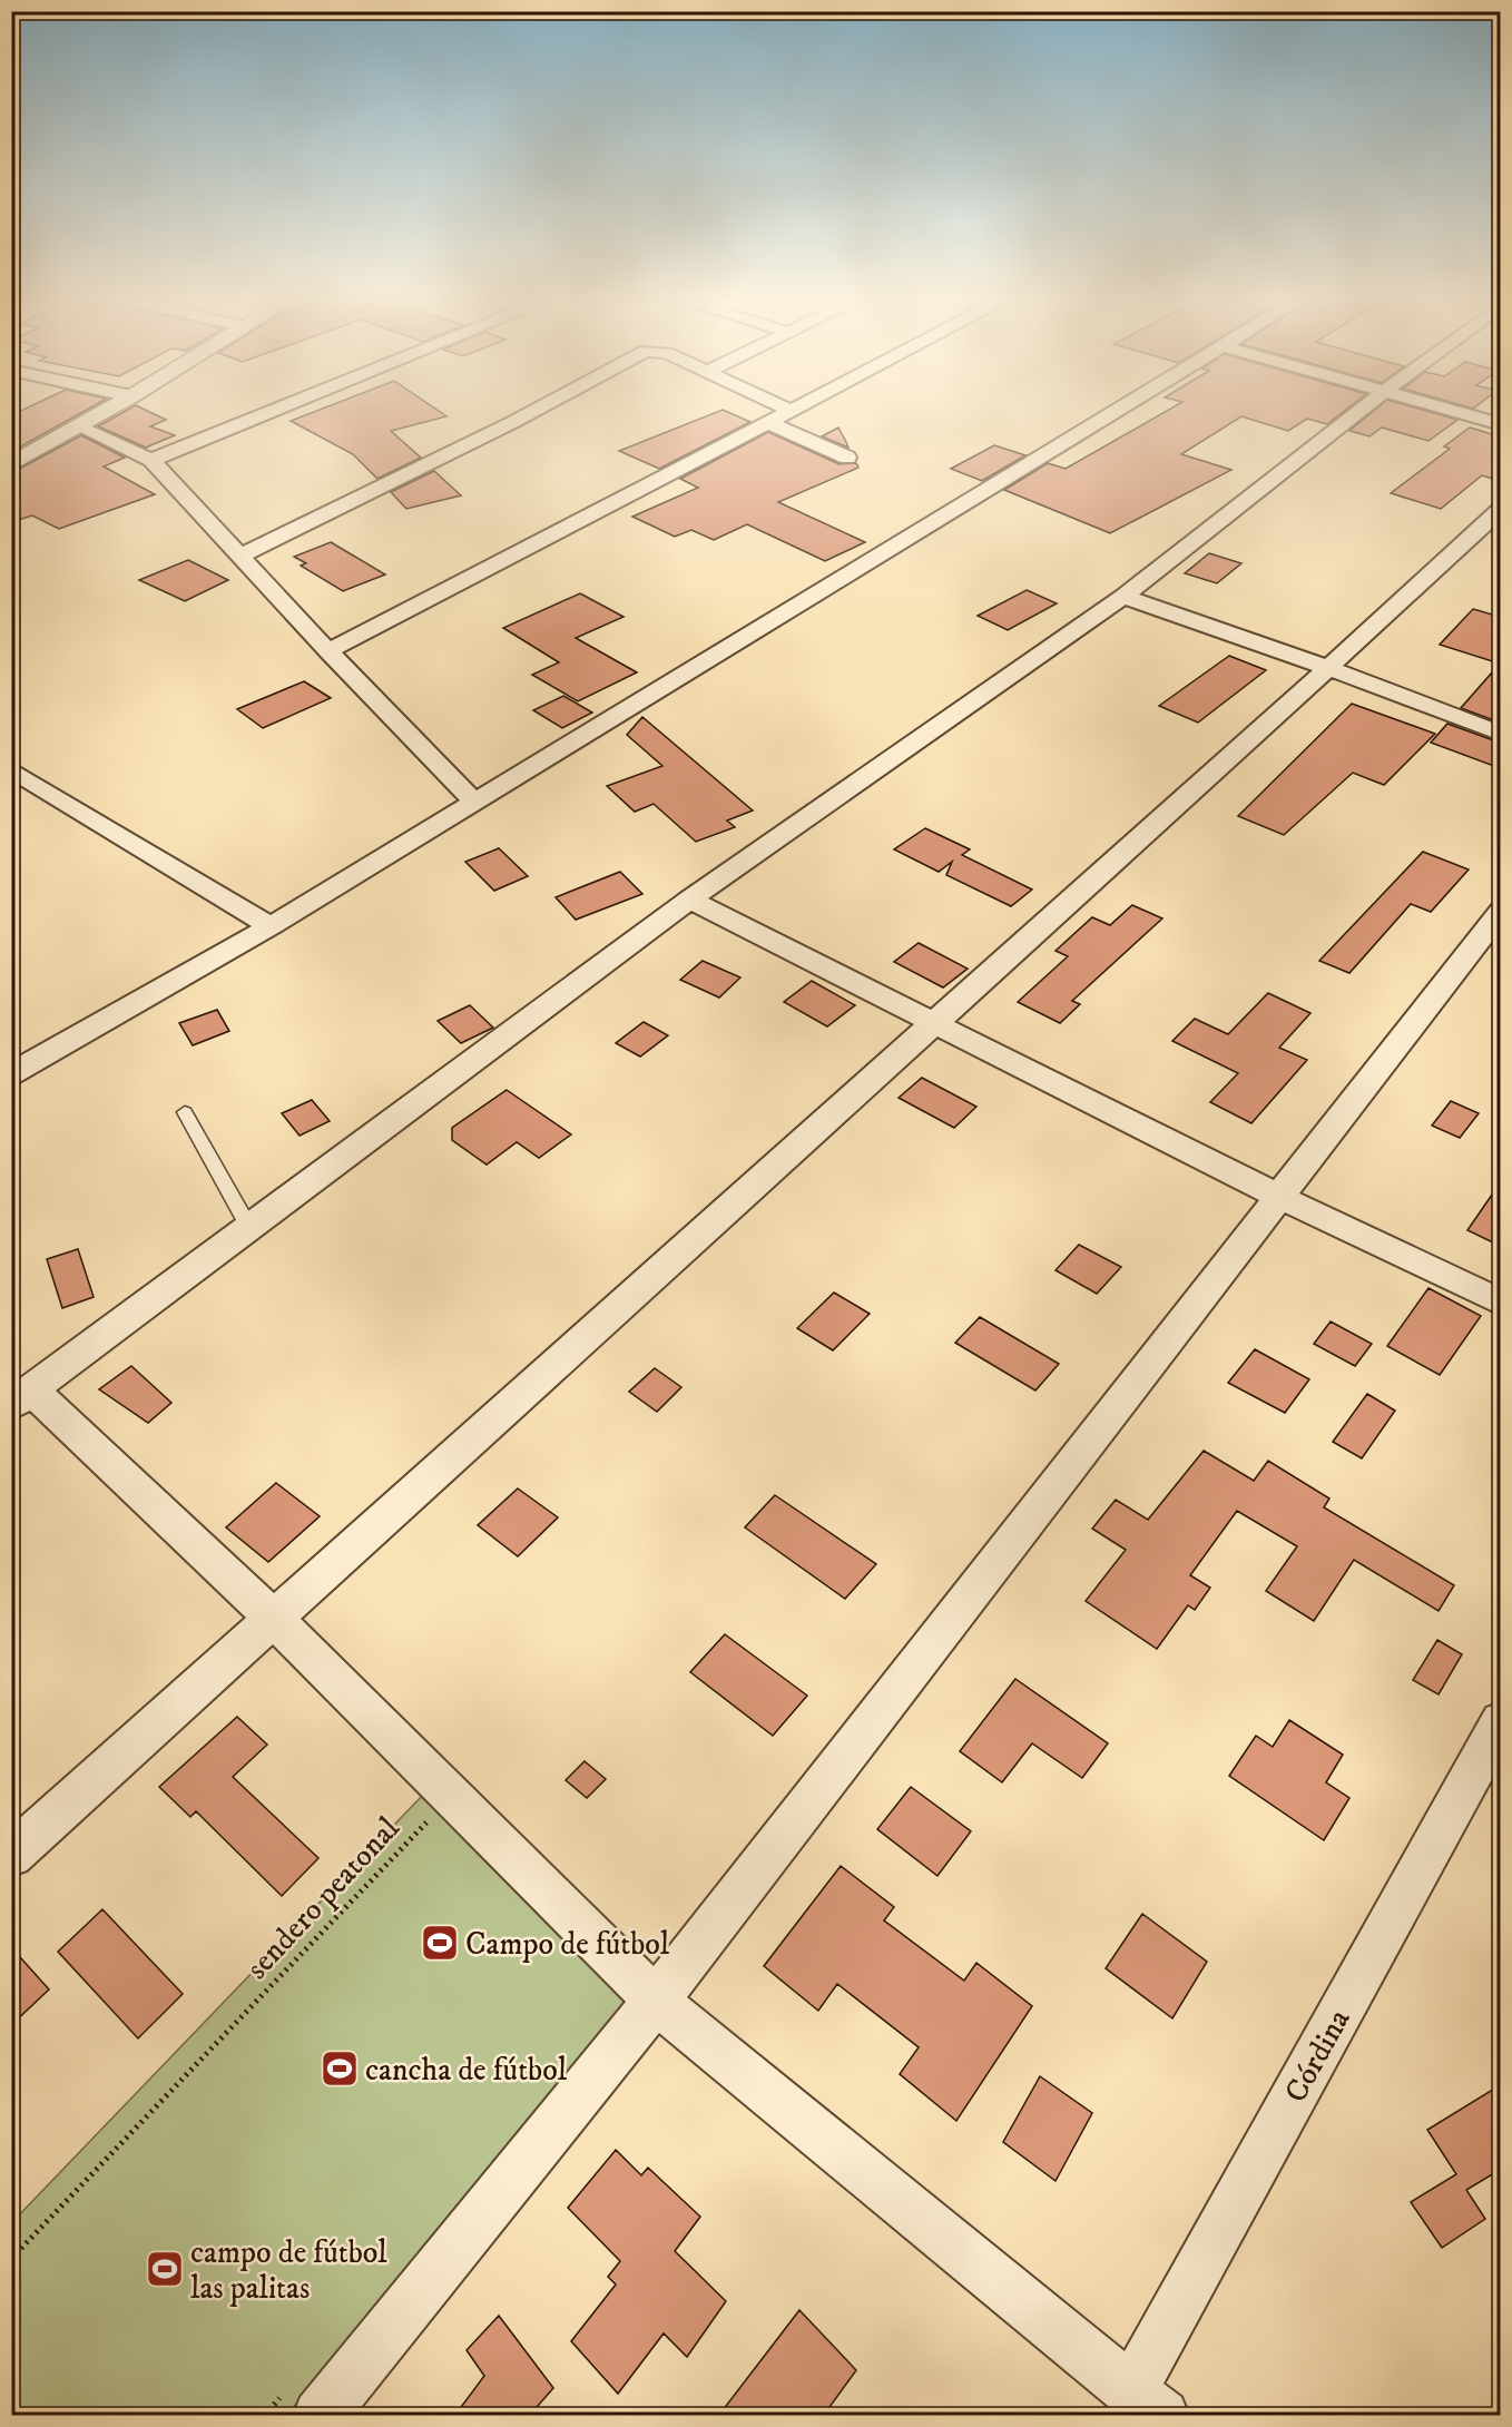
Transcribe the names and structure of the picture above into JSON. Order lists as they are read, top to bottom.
{
  "streets": {
    "street": ["Córdina"],
    "path": ["sendero peatonal"]
  },
  "places": {
    "sports": ["Campo de fútbol", "cancha de fútbol", "campo de fútbol las palitas"]
  }
}
